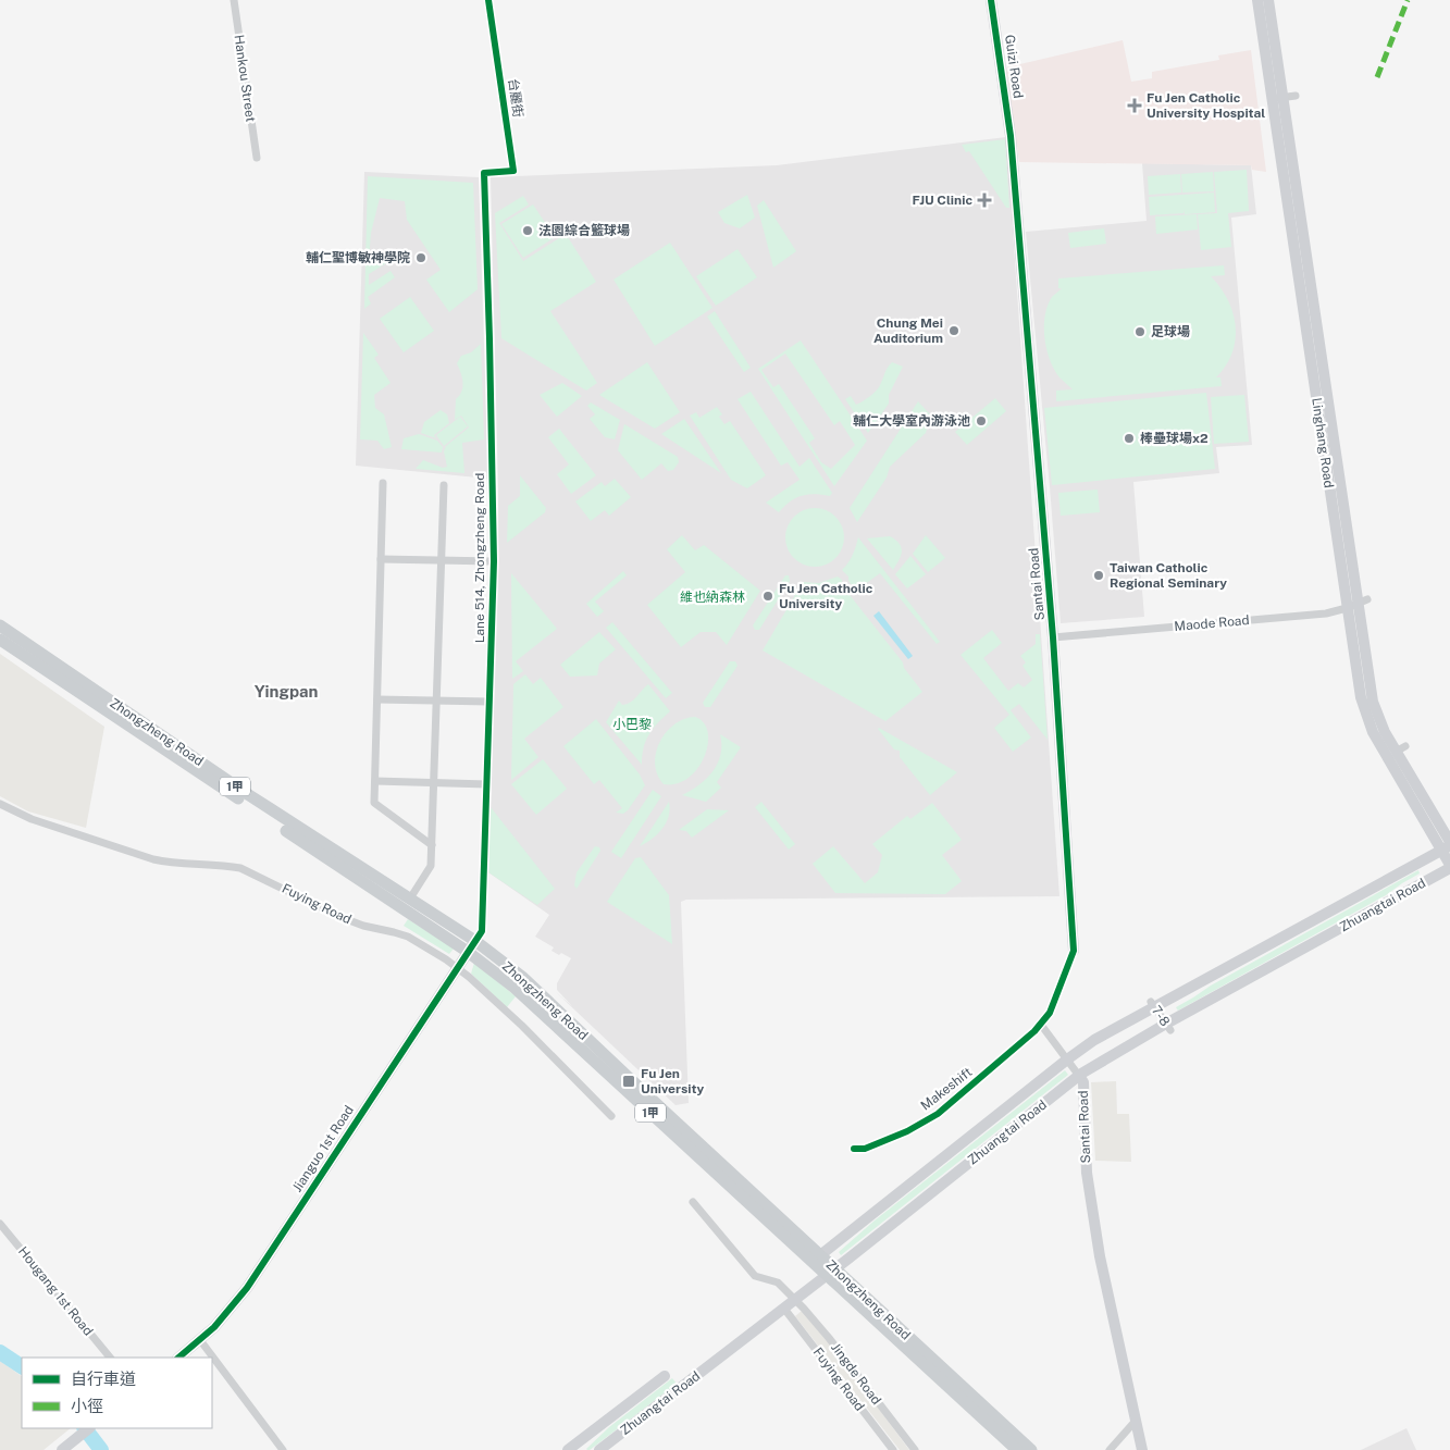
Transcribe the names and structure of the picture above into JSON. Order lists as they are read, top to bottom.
{
  "streets": {
    "main road": ["Zhongzheng Road", "1甲"],
    "street": [
      "Guizi Road",
      "Hankou Street",
      "台麗街",
      "Linghang Road",
      "Lane 514, Zhongzheng Road",
      "Santai Road",
      "Maode Road",
      "Fuying Road",
      "Zhuangtai Road",
      "7-8",
      "Makeshift",
      "Jianguo 1st Road",
      "Hougang 1st Road",
      "Jingde Road"
    ]
  },
  "crossings": [
    ["Guizi Road", "Santai Road"],
    ["台麗街", "Lane 514, Zhongzheng Road"],
    ["Linghang Road", "Maode Road"],
    ["Linghang Road", "Zhuangtai Road"],
    ["Lane 514, Zhongzheng Road", "Zhongzheng Road"],
    ["Lane 514, Zhongzheng Road", "Jianguo 1st Road"],
    ["Santai Road", "Maode Road"],
    ["Santai Road", "Zhuangtai Road"],
    ["Santai Road", "Makeshift"],
    ["Zhongzheng Road", "Zhuangtai Road"],
    ["Zhongzheng Road", "Jianguo 1st Road"],
    ["Fuying Road", "Zhuangtai Road"],
    ["Fuying Road", "Jianguo 1st Road"],
    ["Zhuangtai Road", "7-8"],
    ["Zhuangtai Road", "Jingde Road"]
  ],
  "districts": ["Yingpan"],
  "parks": ["維也納森林", "小巴黎"],
  "places": {
    "health": ["Fu Jen Catholic University Hospital", "FJU Clinic"],
    "other": [
      "法園綜合籃球場",
      "輔仁聖博敏神學院",
      "Chung Mei Auditorium",
      "足球場",
      "輔仁大學室內游泳池",
      "棒壘球場x2",
      "Taiwan Catholic Regional Seminary",
      "Fu Jen Catholic University"
    ],
    "transit": ["Fu Jen University"]
  },
  "legend": ["自行車道", "小徑"]
}
